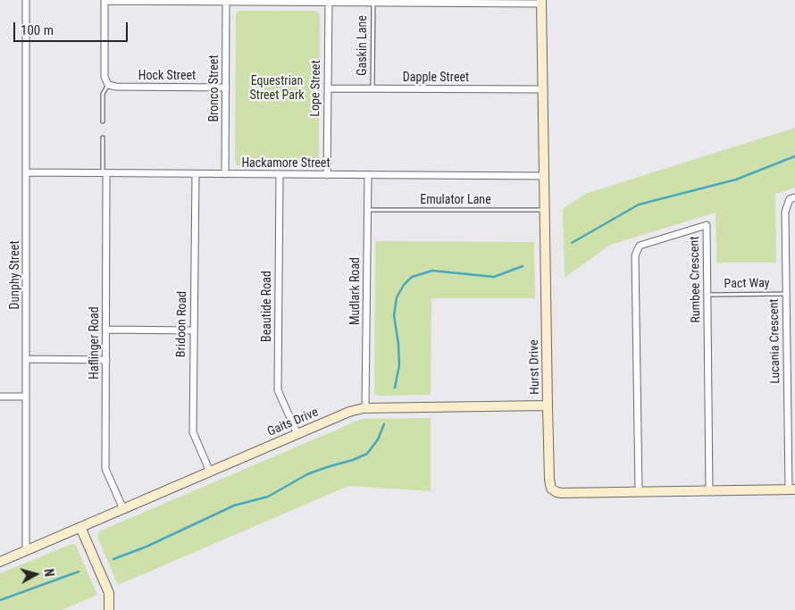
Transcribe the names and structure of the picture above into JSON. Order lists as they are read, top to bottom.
{
  "streets": {
    "street": [
      "Hock Street",
      "Dapple Street",
      "Bronco Street",
      "Lope Street",
      "Hackamore Street",
      "Dunphy Street",
      "Rumbee Crescent",
      "Mudlark Road",
      "Beautide Road",
      "Bridoon Road",
      "Lucania Crescent",
      "Haflinger Road",
      "Hurst Drive",
      "Gaits Drive"
    ],
    "lane": ["Gaskin Lane", "Emulator Lane", "Pact Way"]
  },
  "crossings": [
    ["Gaskin Lane", "Dapple Street"],
    ["Hock Street", "Bronco Street"],
    ["Dapple Street", "Lope Street"],
    ["Dapple Street", "Hurst Drive"],
    ["Bronco Street", "Hackamore Street"],
    ["Lope Street", "Hackamore Street"],
    ["Hackamore Street", "Dunphy Street"],
    ["Hackamore Street", "Mudlark Road"],
    ["Hackamore Street", "Beautide Road"],
    ["Hackamore Street", "Bridoon Road"],
    ["Hackamore Street", "Haflinger Road"],
    ["Hackamore Street", "Hurst Drive"],
    ["Emulator Lane", "Mudlark Road"],
    ["Emulator Lane", "Hurst Drive"],
    ["Dunphy Street", "Gaits Drive"],
    ["Rumbee Crescent", "Pact Way"],
    ["Rumbee Crescent", "Hurst Drive"],
    ["Pact Way", "Lucania Crescent"],
    ["Mudlark Road", "Gaits Drive"],
    ["Beautide Road", "Gaits Drive"],
    ["Bridoon Road", "Gaits Drive"],
    ["Lucania Crescent", "Hurst Drive"],
    ["Haflinger Road", "Gaits Drive"],
    ["Hurst Drive", "Gaits Drive"]
  ],
  "parks": ["Equestrian Street Park"],
  "scale_bar": "100 m",
  "north": "right"
}
